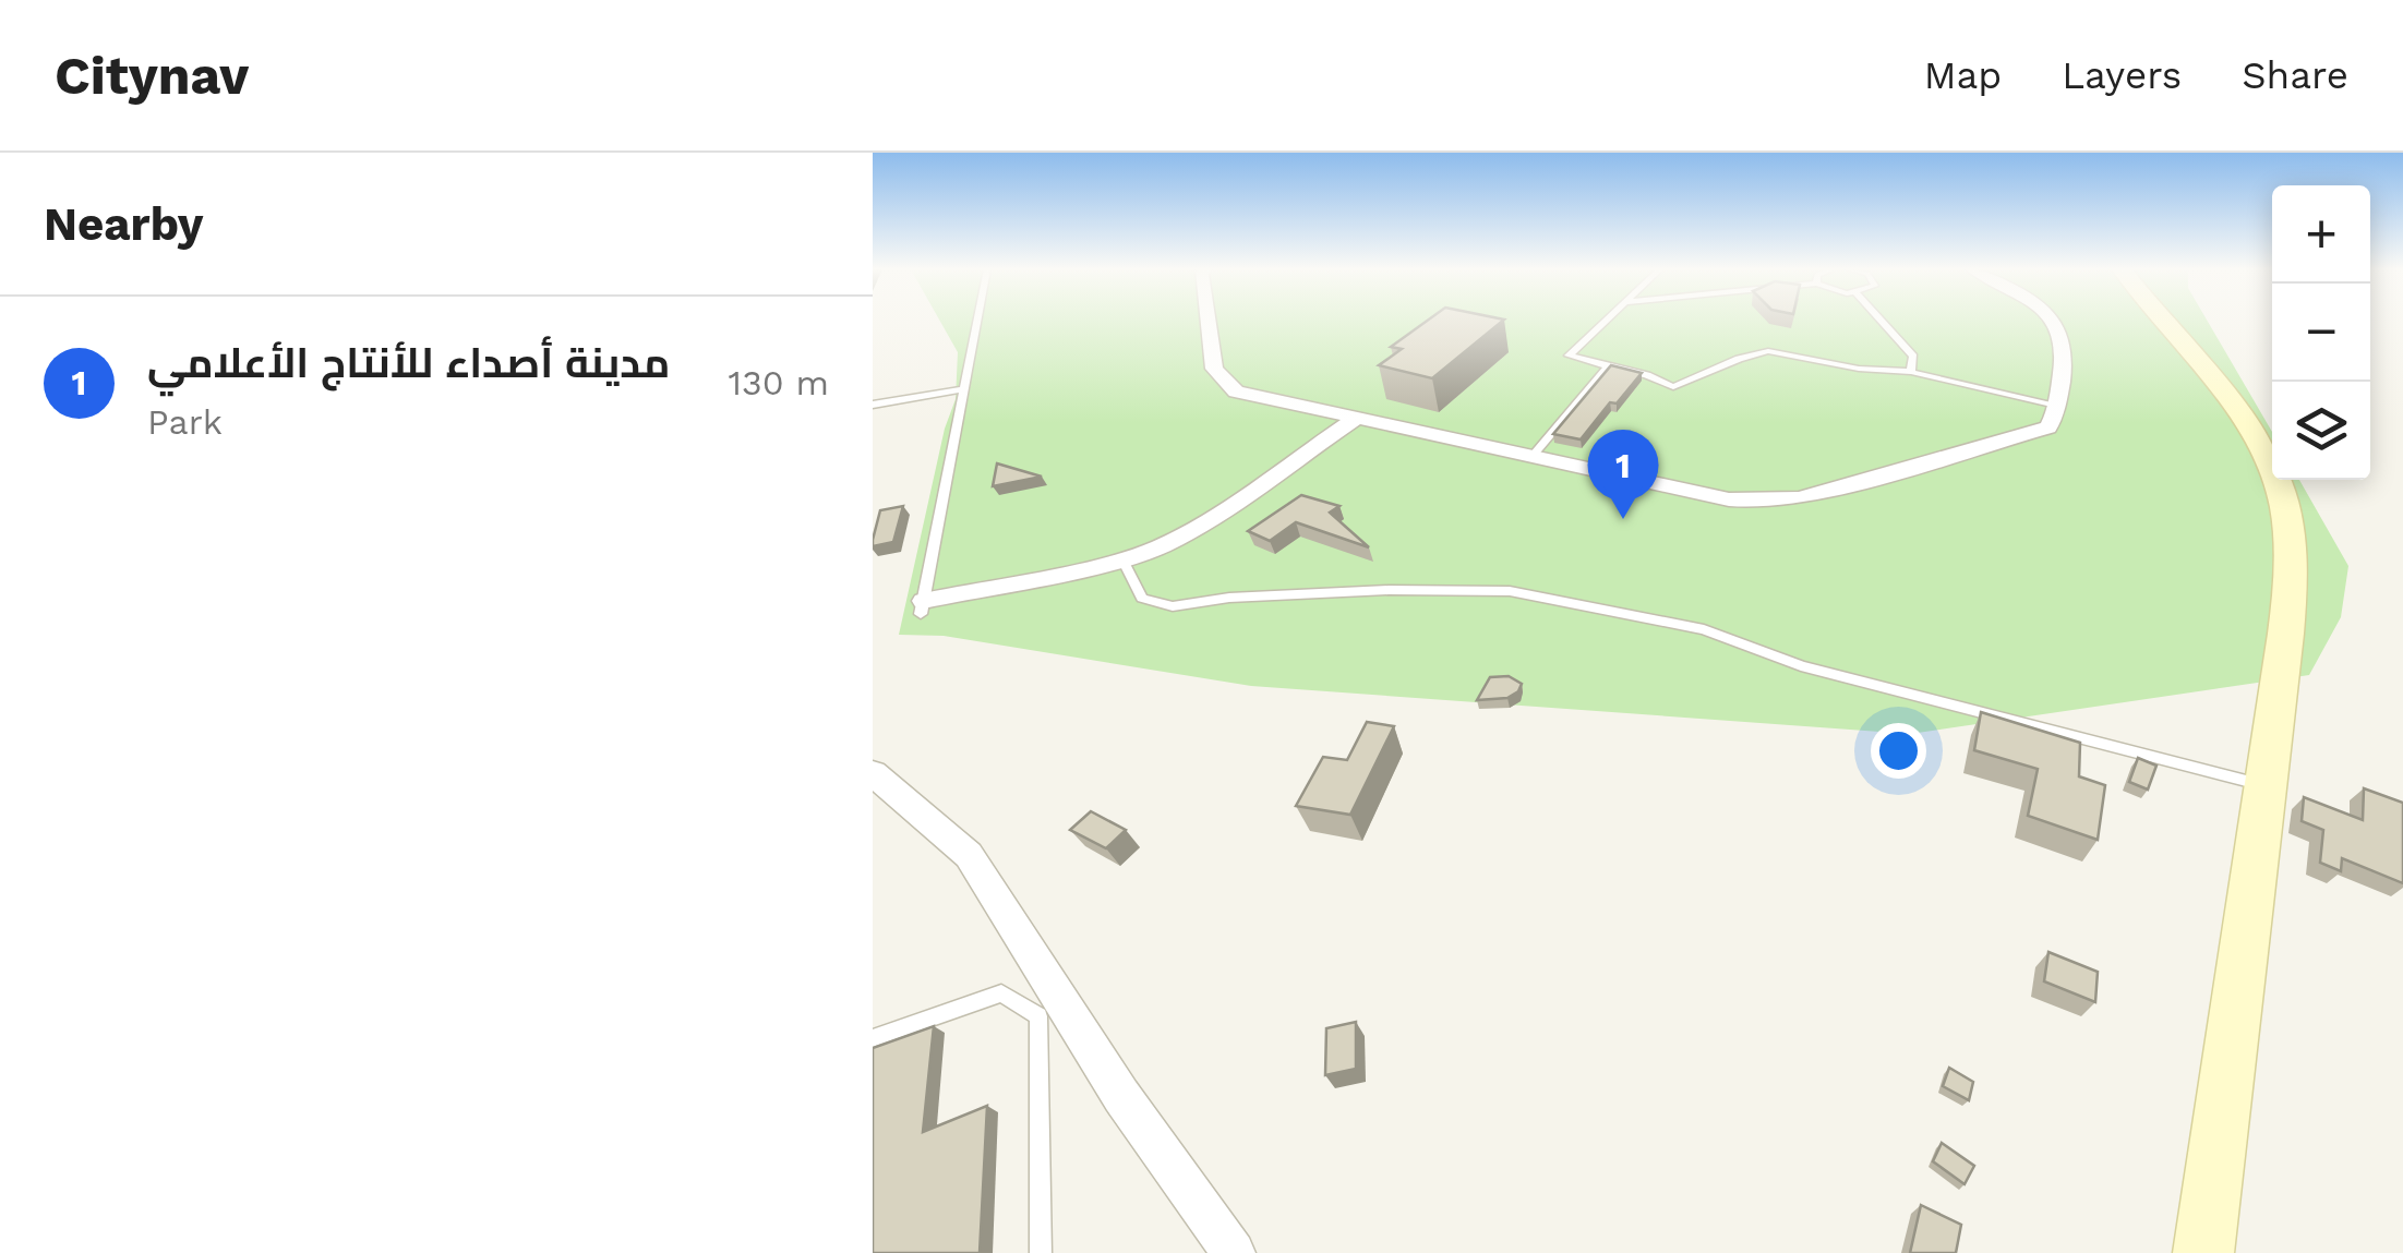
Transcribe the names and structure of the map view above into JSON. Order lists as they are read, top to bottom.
{
  "page": {
    "header": "Citynav",
    "nav": ["Map", "Layers", "Share"],
    "heading": "Nearby",
    "map_buttons": ["+", "−"],
    "list": [
      {
        "mark": "1",
        "name": "مدينة أصداء للأنتاج الأعلامي",
        "note": "Park",
        "value": "130 m"
      }
    ],
    "pins": "1"
  }
}
